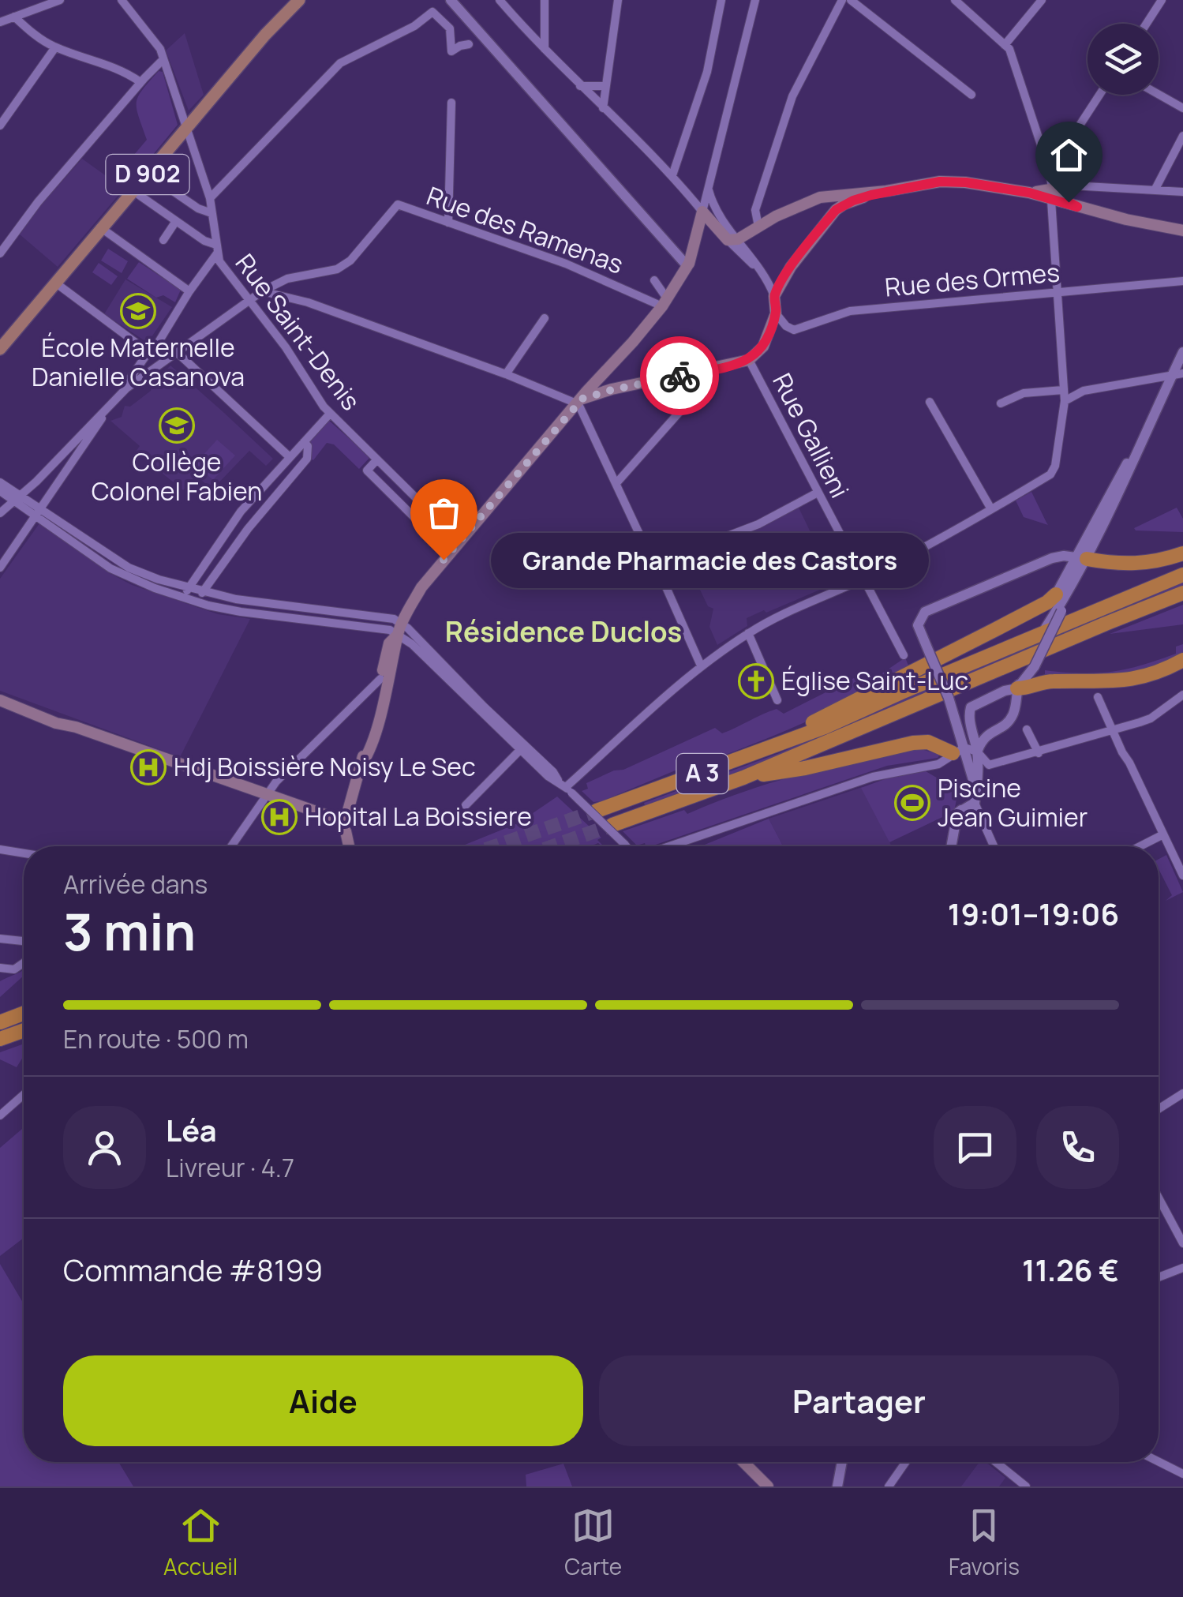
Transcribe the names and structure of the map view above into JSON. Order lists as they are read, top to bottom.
{
  "streets": {
    "highway": ["A 3"],
    "main road": ["D 902"],
    "street": [
      "Rue des Ramenas",
      "Rue des Ormes",
      "Rue Saint-Denis",
      "Rue Gallieni"
    ]
  },
  "crossings": [
    ["D 902", "Rue Saint-Denis"]
  ],
  "districts": ["Résidence Duclos"],
  "places": {
    "school or university": ["École Maternelle Danielle Casanova", "Collège Colonel Fabien"],
    "other": ["Grande Pharmacie des Castors"],
    "church": ["Église Saint-Luc"],
    "hospital": ["Hdj Boissière Noisy Le Sec", "Hopital La Boissiere"],
    "sports": ["Piscine Jean Guimier"]
  },
  "page": {
    "bubble": "Grande Pharmacie des Castors",
    "heading": ["3 min", "Arrivée dans", "19:01–19:06"],
    "panel": [
      "Léa",
      "Livreur · 4.7",
      "Commande #8199",
      "11.26 €"
    ],
    "bar": "En route · 500 m",
    "buttons": ["Aide", "Partager"],
    "tabs": ["Accueil", "Carte", "Favoris"]
  }
}
